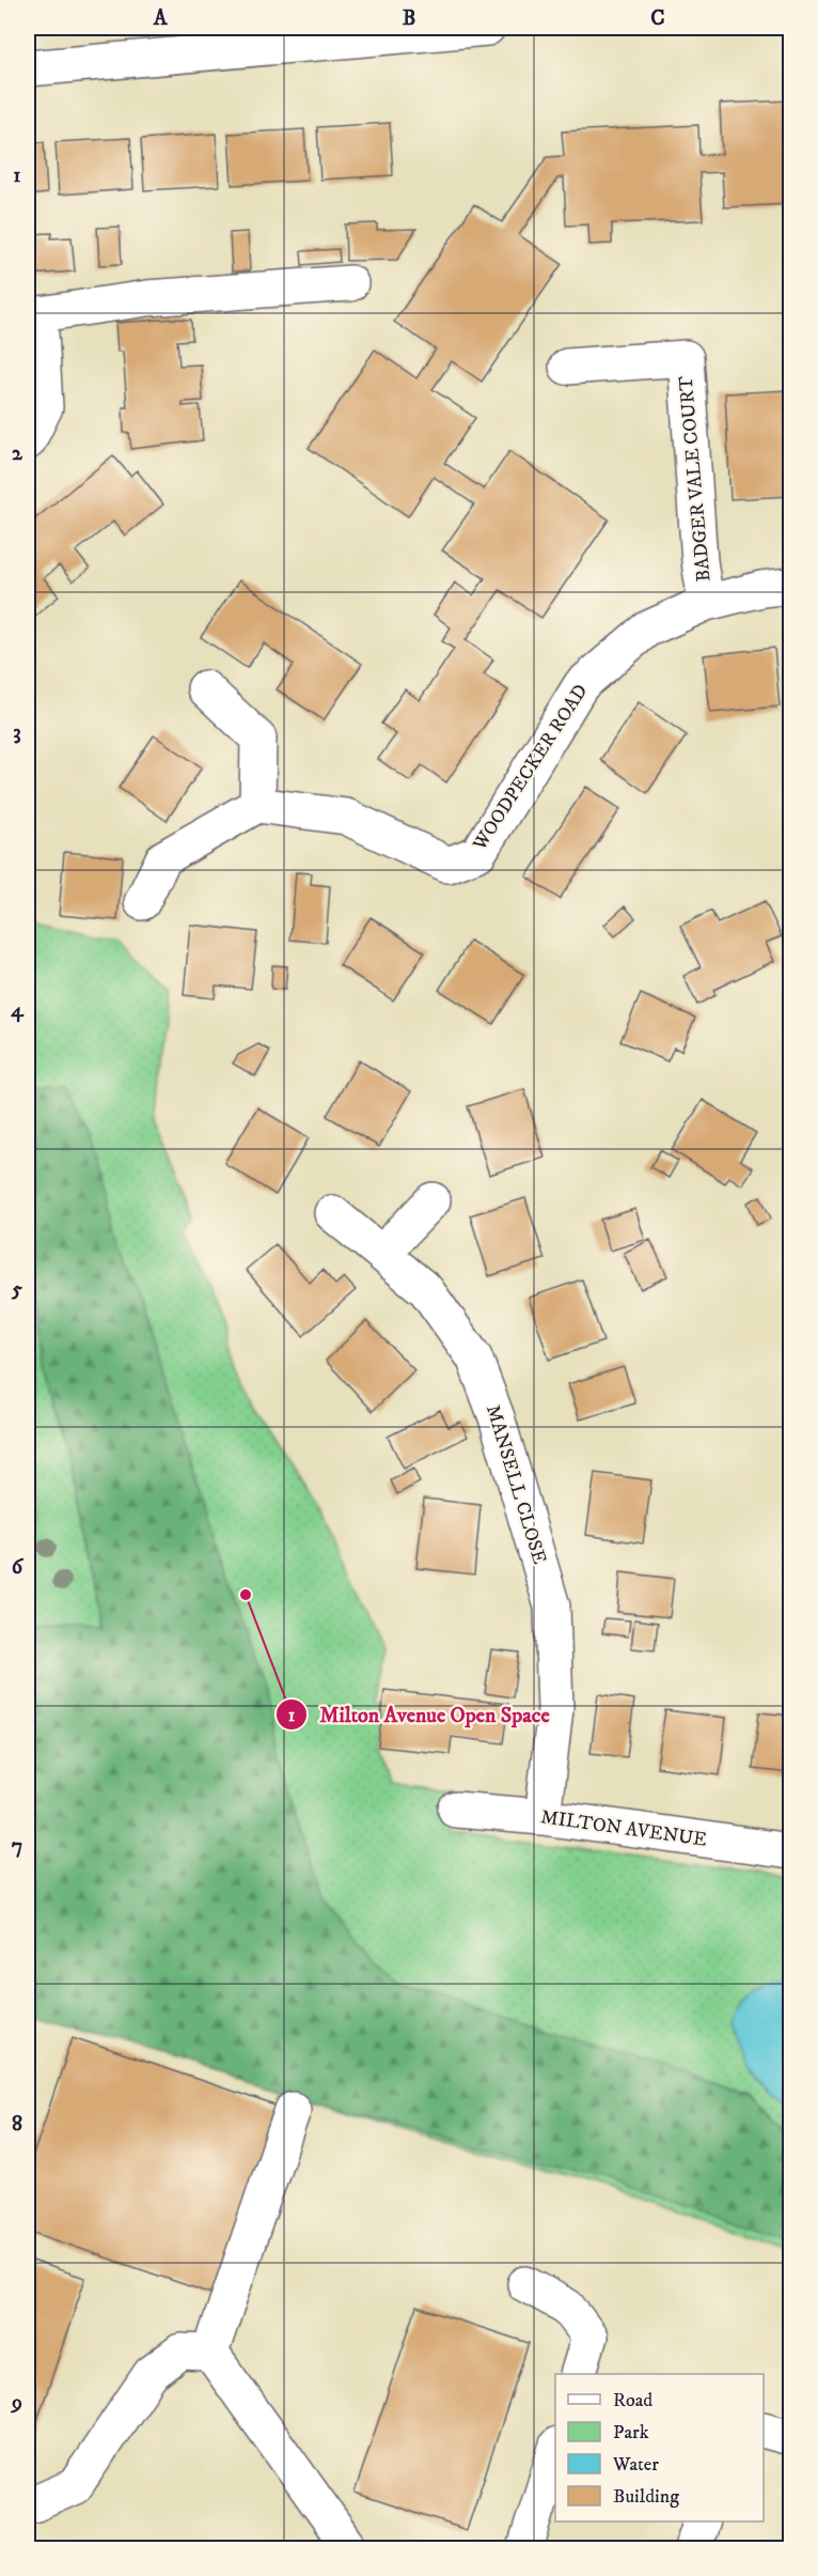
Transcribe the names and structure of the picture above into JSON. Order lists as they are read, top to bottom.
{
  "streets": {
    "street": [
      "BADGER VALE COURT",
      "WOODPECKER ROAD",
      "MANSELL CLOSE",
      "MILTON AVENUE"
    ]
  },
  "crossings": [
    ["BADGER VALE COURT", "WOODPECKER ROAD"],
    ["MANSELL CLOSE", "MILTON AVENUE"]
  ],
  "places": ["Milton Avenue Open Space"],
  "legend": [
    "Road",
    "Park",
    "Water",
    "Building"
  ],
  "grid": {
    "columns": ["A", "B", "C"],
    "rows": [
      "1",
      "2",
      "3",
      "4",
      "5",
      "6",
      "7",
      "8",
      "9"
    ]
  }
}
